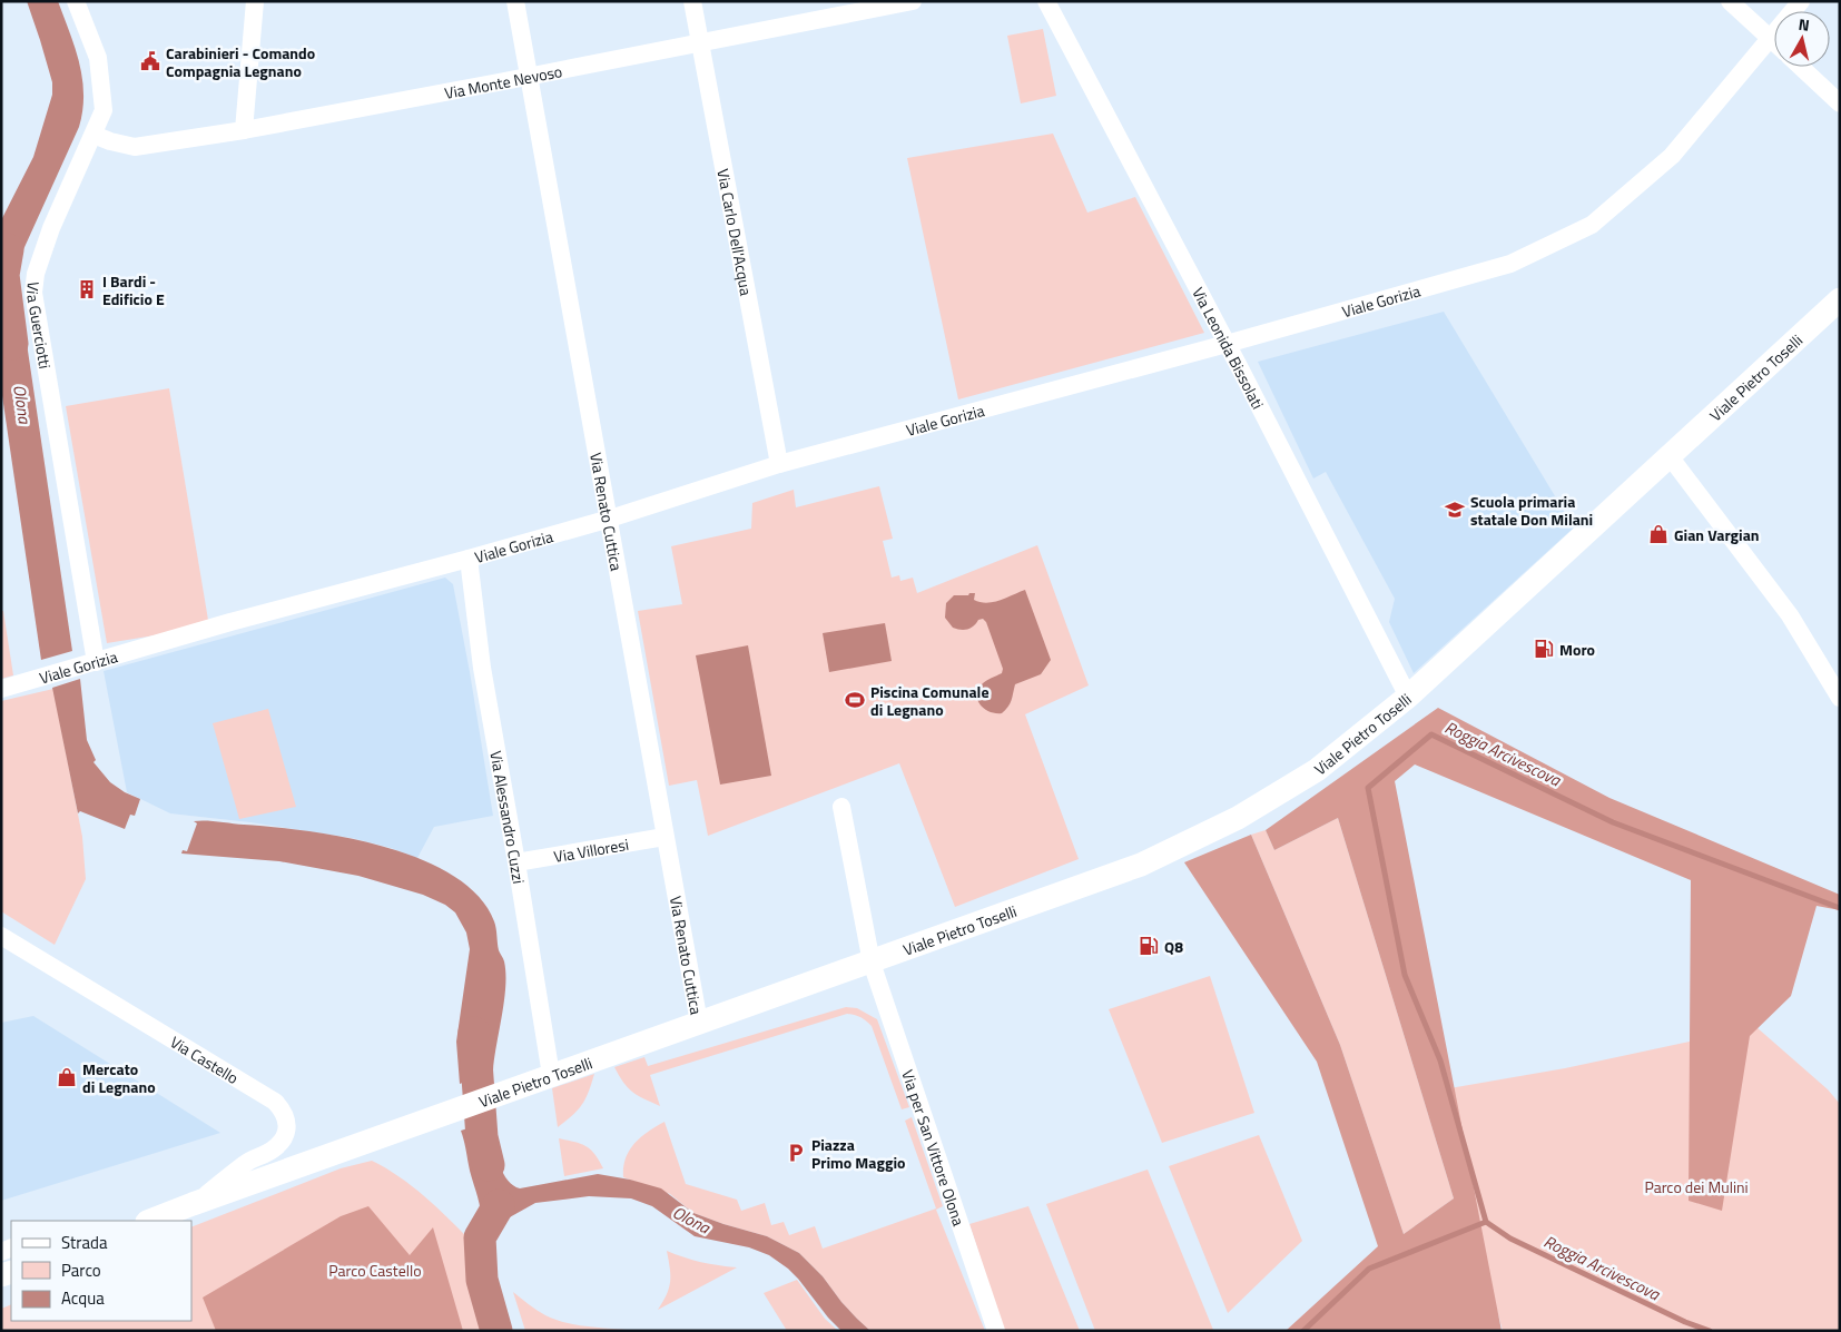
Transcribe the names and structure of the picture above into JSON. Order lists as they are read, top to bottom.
{
  "streets": {
    "main road": ["Viale Pietro Toselli"],
    "street": [
      "Via Monte Nevoso",
      "Via Carlo Dell'Acqua",
      "Viale Gorizia",
      "Via Guerciotti",
      "Via Leonida Bissolati",
      "Via Renato Cuttica",
      "Via Alessandro Cuzzi",
      "Via Villoresi",
      "Via Castello",
      "Via per San Vittore Olona"
    ]
  },
  "crossings": [
    ["Via Monte Nevoso", "Via Carlo Dell'Acqua"],
    ["Via Monte Nevoso", "Via Guerciotti"],
    ["Via Monte Nevoso", "Via Renato Cuttica"],
    ["Via Carlo Dell'Acqua", "Viale Gorizia"],
    ["Viale Gorizia", "Via Guerciotti"],
    ["Viale Gorizia", "Via Leonida Bissolati"],
    ["Viale Gorizia", "Via Renato Cuttica"],
    ["Viale Gorizia", "Via Alessandro Cuzzi"],
    ["Via Leonida Bissolati", "Viale Pietro Toselli"],
    ["Viale Pietro Toselli", "Via Renato Cuttica"],
    ["Viale Pietro Toselli", "Via Alessandro Cuzzi"],
    ["Viale Pietro Toselli", "Via Castello"],
    ["Viale Pietro Toselli", "Via per San Vittore Olona"],
    ["Via Renato Cuttica", "Via Villoresi"],
    ["Via Alessandro Cuzzi", "Via Villoresi"]
  ],
  "water": ["Olona", "Roggia Arcivescova"],
  "parks": ["Parco dei Mulini", "Parco Castello"],
  "places": {
    "public building": ["Carabinieri - Comando Compagnia Legnano"],
    "building": ["I Bardi - Edificio E"],
    "school or university": ["Scuola primaria statale Don Milani"],
    "shop": ["Gian Vargian", "Mercato di Legnano"],
    "fuel station": ["Moro", "Q8"],
    "sports": ["Piscina Comunale di Legnano"],
    "parking": ["Piazza Primo Maggio"]
  },
  "legend": ["Strada", "Parco", "Acqua"],
  "north": "top"
}
